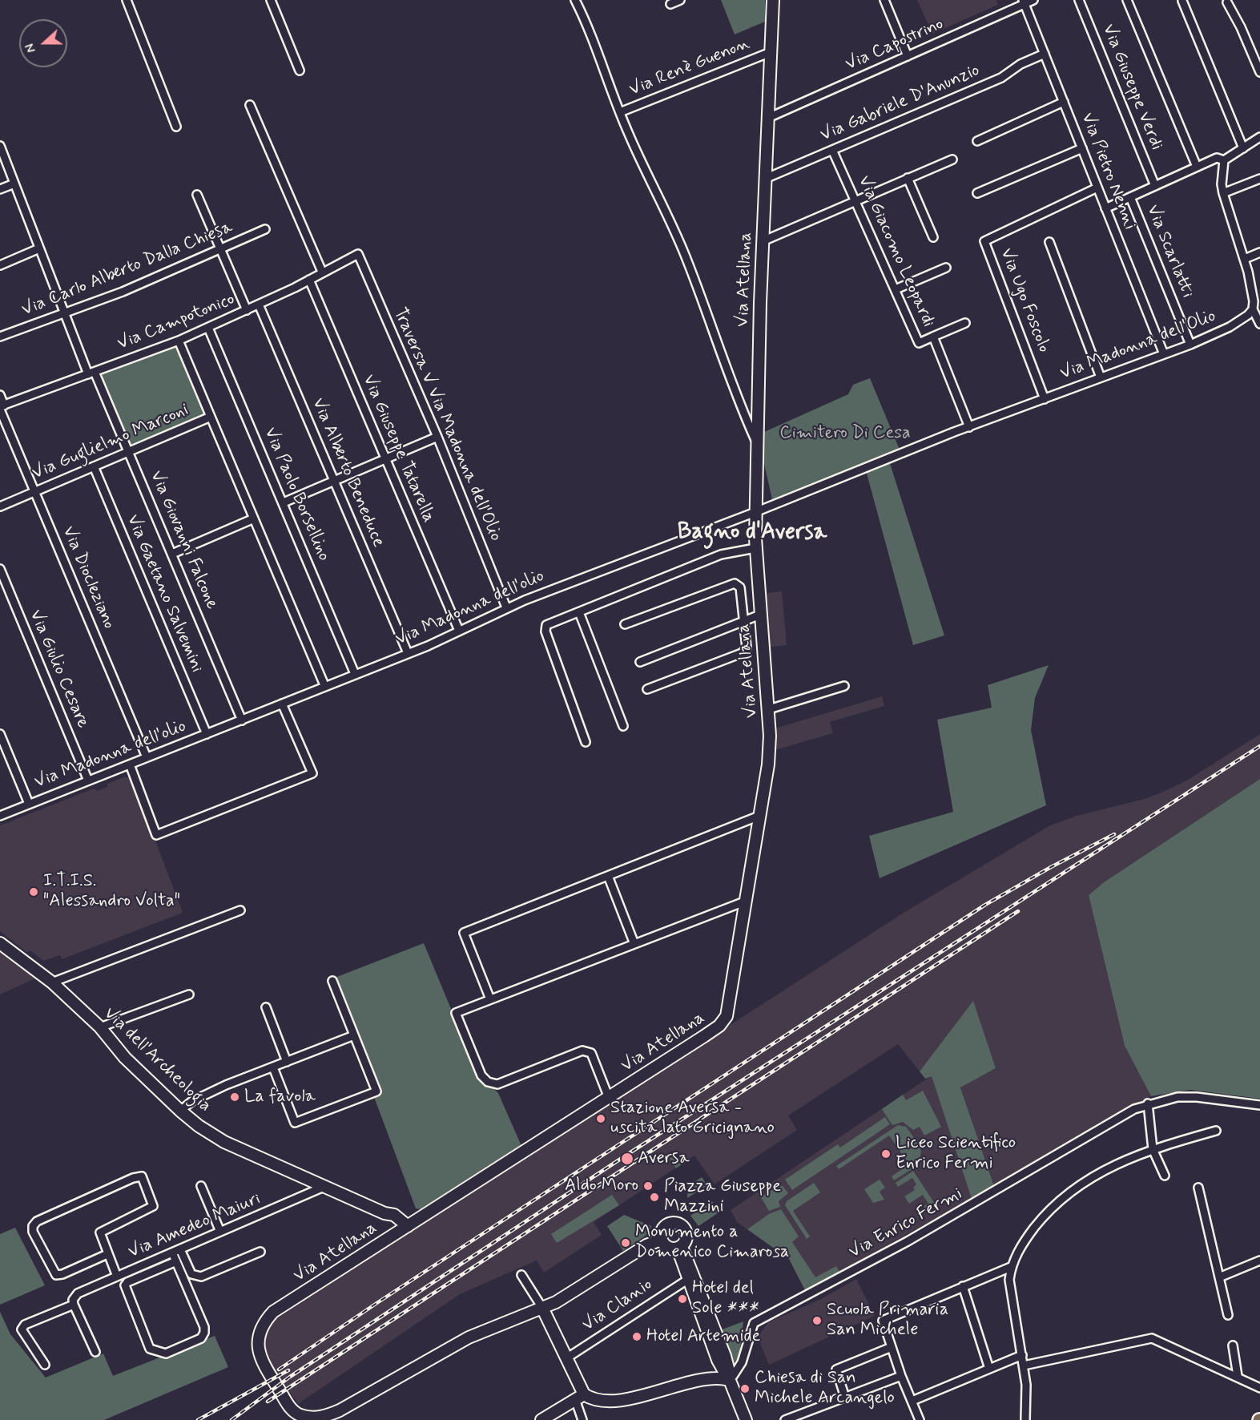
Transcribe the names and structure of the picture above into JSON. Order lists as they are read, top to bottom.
{
  "streets": {
    "main road": ["Via Atellana", "Via dell'Archeologia"],
    "street": [
      "Via Capostrino",
      "Via Renè Guenon",
      "Via Giuseppe Verdi",
      "Via Gabriele D'Anunzio",
      "Via Pietro Nenni",
      "Via Giacomo Leopardi",
      "Via Scarlatti",
      "Via Carlo Alberto Dalla Chiesa",
      "Via Ugo Foscolo",
      "Via Campotonico",
      "Via Madonna dell'Olio",
      "Traversa V Via Madonna dell'Olio",
      "Via Guglielmo Marconi",
      "Via Giuseppe Tatarella",
      "Via Alberto Beneduce",
      "Via Paolo Borsellino",
      "Via Giovanni Falcone",
      "Via Diocleziano",
      "Via Gaetano Salvemini",
      "Via Madonna dell'olio",
      "Via Giulio Cesare",
      "Via Enrico Fermi",
      "Via Amedeo Maiuri",
      "Via Clanio"
    ]
  },
  "crossings": [
    ["Via Capostrino", "Via Pietro Nenni"],
    ["Via Capostrino", "Via Atellana"],
    ["Via Renè Guenon", "Via Atellana"],
    ["Via Gabriele D'Anunzio", "Via Pietro Nenni"],
    ["Via Gabriele D'Anunzio", "Via Giacomo Leopardi"],
    ["Via Gabriele D'Anunzio", "Via Atellana"],
    ["Via Pietro Nenni", "Via Ugo Foscolo"],
    ["Via Pietro Nenni", "Via Madonna dell'Olio"],
    ["Via Giacomo Leopardi", "Via Madonna dell'Olio"],
    ["Via Scarlatti", "Via Madonna dell'Olio"],
    ["Via Carlo Alberto Dalla Chiesa", "Via Giovanni Falcone"],
    ["Via Atellana", "Via Madonna dell'olio"],
    ["Via Atellana", "Via dell'Archeologia"],
    ["Via Ugo Foscolo", "Via Madonna dell'Olio"],
    ["Via Campotonico", "Traversa V Via Madonna dell'Olio"],
    ["Via Campotonico", "Via Guglielmo Marconi"],
    ["Via Campotonico", "Via Giuseppe Tatarella"],
    ["Via Campotonico", "Via Alberto Beneduce"],
    ["Via Campotonico", "Via Paolo Borsellino"],
    ["Via Campotonico", "Via Giovanni Falcone"],
    ["Via Campotonico", "Via Diocleziano"],
    ["Via Madonna dell'Olio", "Via Madonna dell'olio"],
    ["Traversa V Via Madonna dell'Olio", "Via Madonna dell'olio"],
    ["Via Guglielmo Marconi", "Via Giovanni Falcone"],
    ["Via Guglielmo Marconi", "Via Diocleziano"],
    ["Via Guglielmo Marconi", "Via Gaetano Salvemini"],
    ["Via Giuseppe Tatarella", "Via Madonna dell'olio"],
    ["Via Alberto Beneduce", "Via Madonna dell'olio"],
    ["Via Paolo Borsellino", "Via Madonna dell'olio"],
    ["Via Giovanni Falcone", "Via Madonna dell'olio"],
    ["Via Diocleziano", "Via Madonna dell'olio"],
    ["Via Gaetano Salvemini", "Via Madonna dell'olio"],
    ["Via Madonna dell'olio", "Via Giulio Cesare"],
    ["Via dell'Archeologia", "Via Amedeo Maiuri"]
  ],
  "districts": ["Bagno d'Aversa"],
  "parks": ["Cimitero Di Cesa"],
  "places": [
    "I.T.I.S. \"Alessandro Volta\"",
    "La favola",
    "Stazione Aversa - uscita lato Gricignano",
    "Liceo Scientifico Enrico Fermi",
    "Aversa",
    "Aldo Moro",
    "Piazza Giuseppe Mazzini",
    "Monumento a Domenico Cimarosa",
    "Hotel del Sole ***",
    "Scuola Primaria San Michele",
    "Hotel Artemide",
    "Chiesa di San Michele Arcangelo"
  ],
  "north": "left"
}
